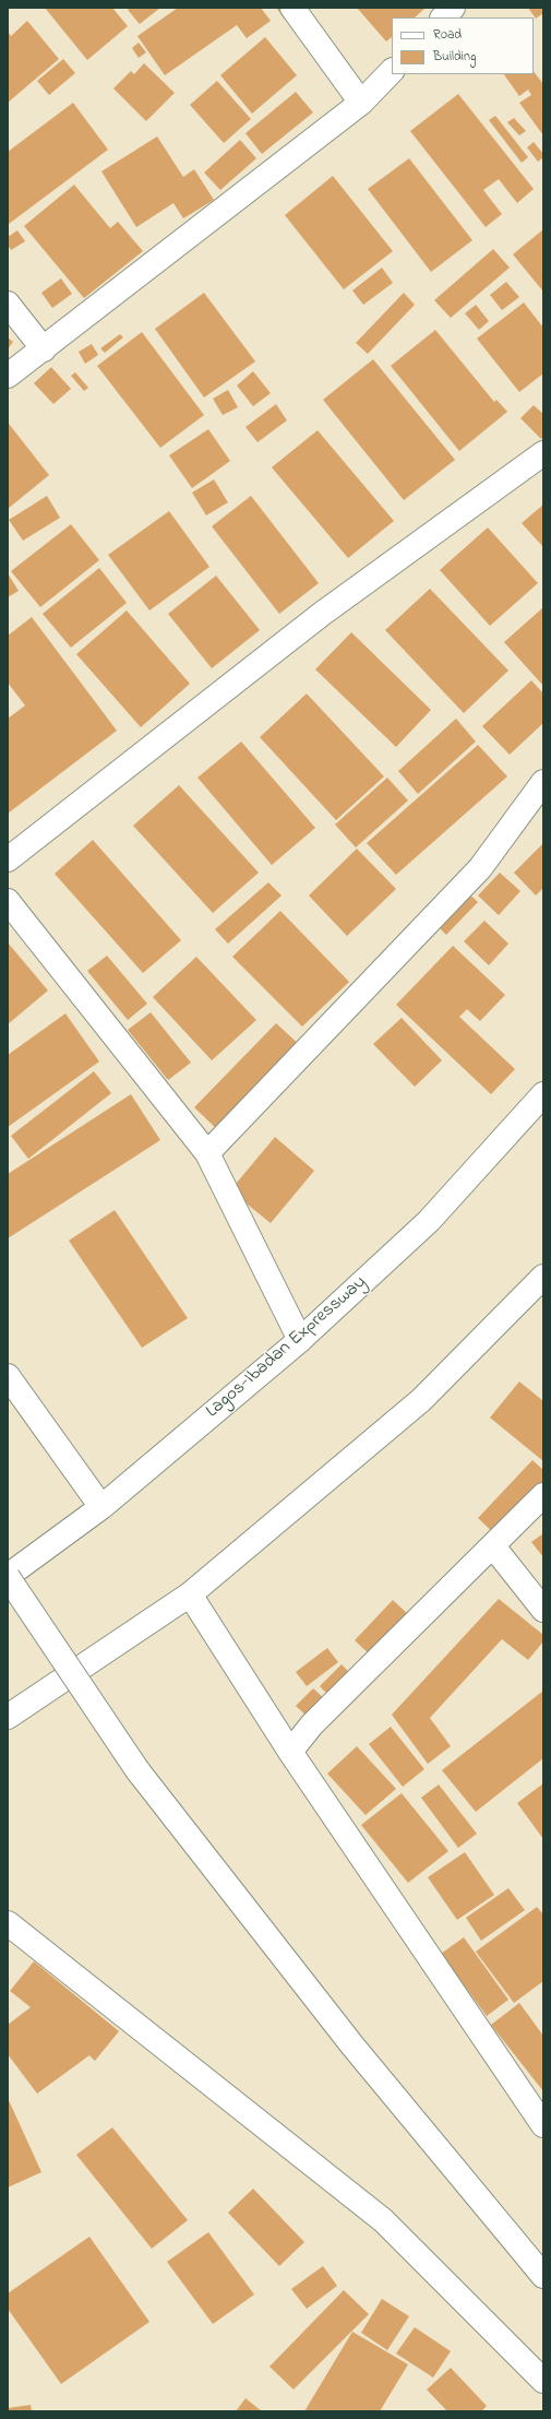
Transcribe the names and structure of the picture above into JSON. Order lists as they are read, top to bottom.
{
  "streets": {
    "main road": ["Lagos-Ibadan Expressway"]
  },
  "legend": ["Road", "Building"]
}
